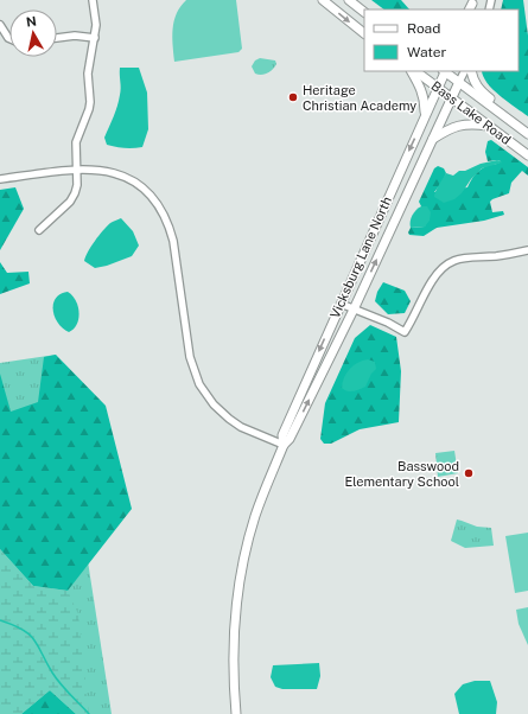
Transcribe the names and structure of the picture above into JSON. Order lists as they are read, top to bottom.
{
  "streets": {
    "main road": ["Bass Lake Road", "Vicksburg Lane North"]
  },
  "crossings": [
    ["Bass Lake Road", "Vicksburg Lane North"]
  ],
  "places": ["Heritage Christian Academy", "Basswood Elementary School"],
  "legend": ["Road", "Water"],
  "north": "top"
}
